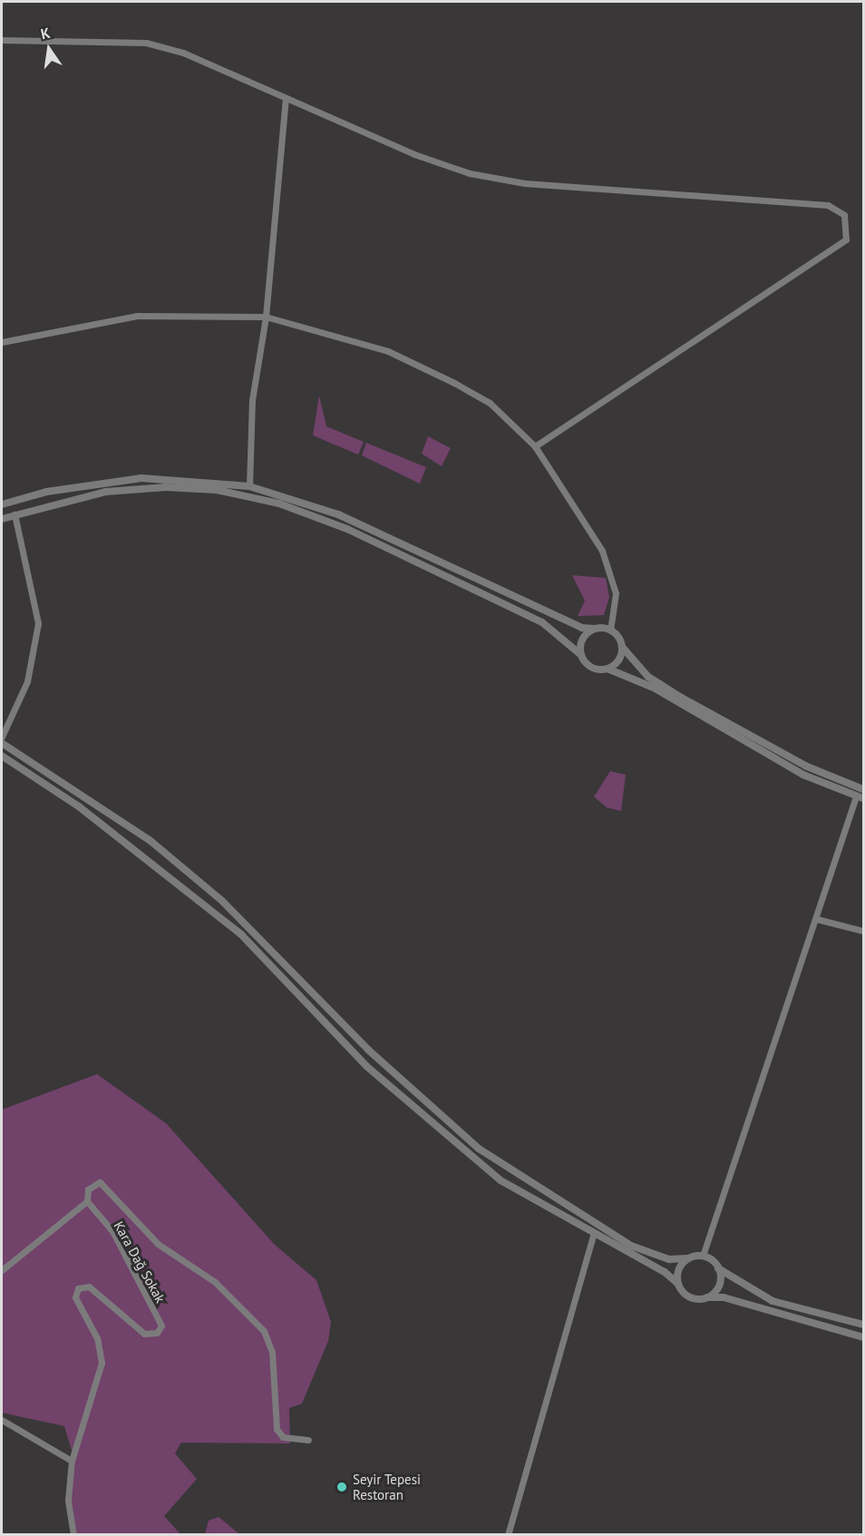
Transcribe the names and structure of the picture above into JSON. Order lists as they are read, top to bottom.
{
  "streets": {
    "street": ["Kara Dağ Sokak"]
  },
  "places": ["Seyir Tepesi Restoran"],
  "north": "top"
}
